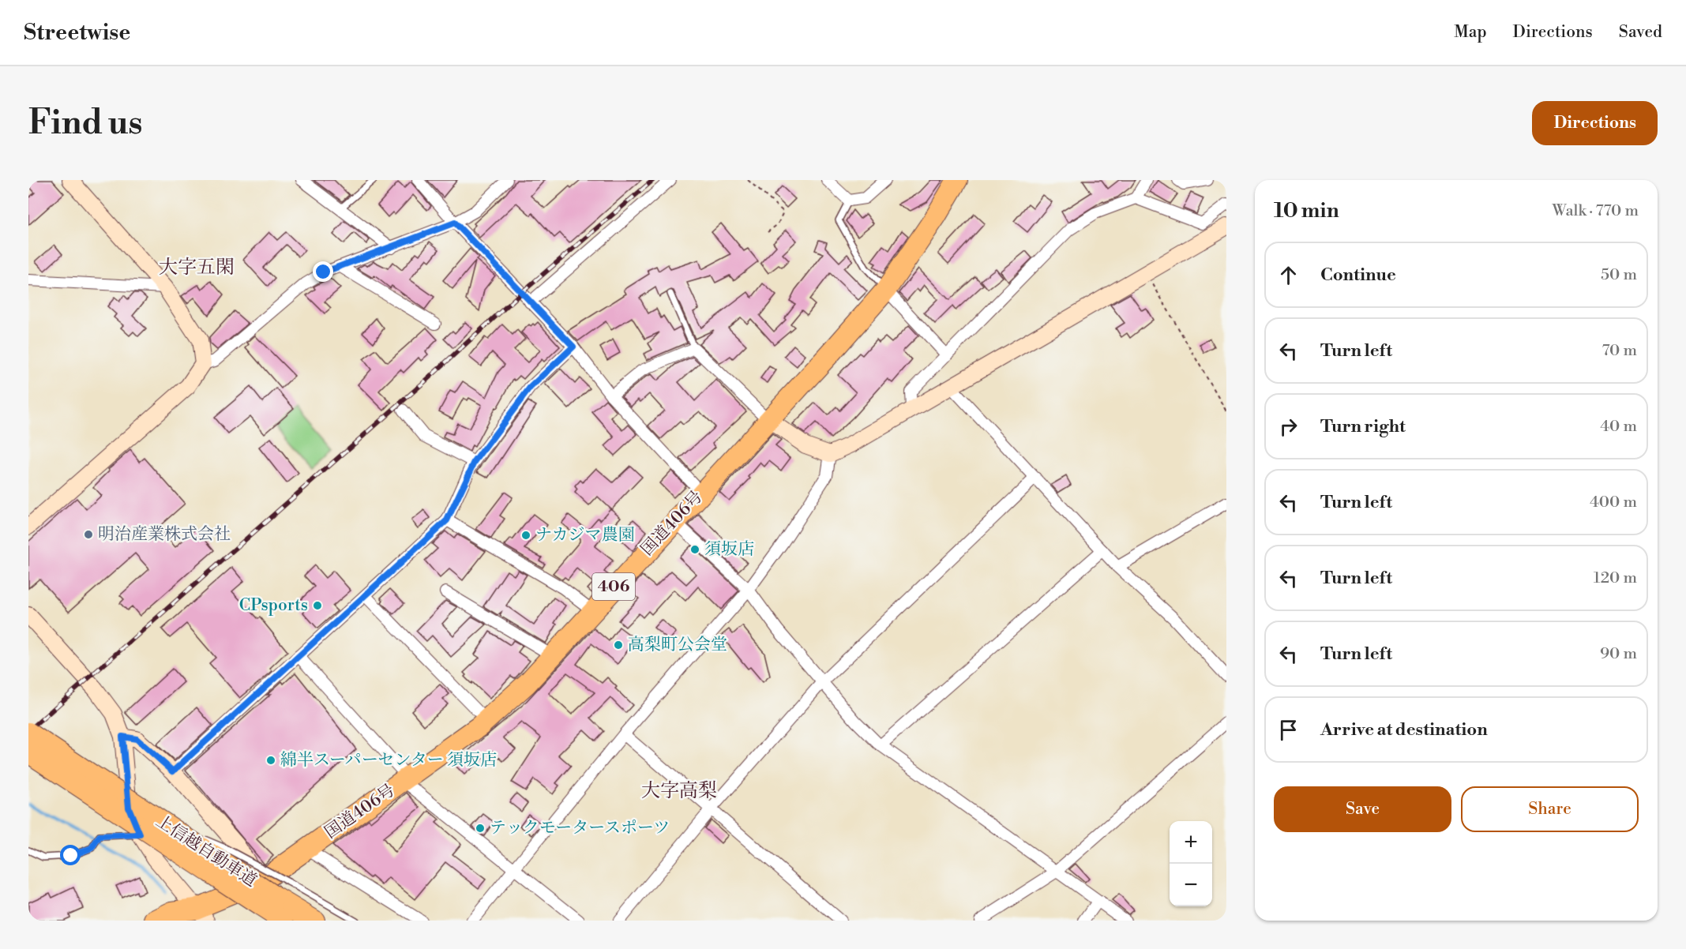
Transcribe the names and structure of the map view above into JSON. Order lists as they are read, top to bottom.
{
  "streets": {
    "highway": ["国道406号", "406", "上信越自動車道"]
  },
  "districts": ["大字五閑", "大字高梨"],
  "places": [
    "明治産業株式会社",
    "ナカジマ農園",
    "須坂店",
    "CPsports",
    "高梨町公会堂",
    "綿半スーパーセンター 須坂店",
    "テックモータースポーツ"
  ],
  "page": {
    "header": "Streetwise",
    "nav": ["Map", "Directions", "Saved"],
    "buttons": [
      "Directions",
      ["Save", "Share"]
    ],
    "title": "Find us",
    "heading": ["10 min", "Walk · 770 m"],
    "list": [
      ["Continue", "50 m"],
      ["Turn left", "70 m"],
      ["Turn right", "40 m"],
      ["Turn left", "400 m"],
      ["Turn left", "120 m"],
      ["Turn left", "90 m"],
      "Arrive at destination"
    ],
    "map_buttons": ["+", "−"]
  }
}
